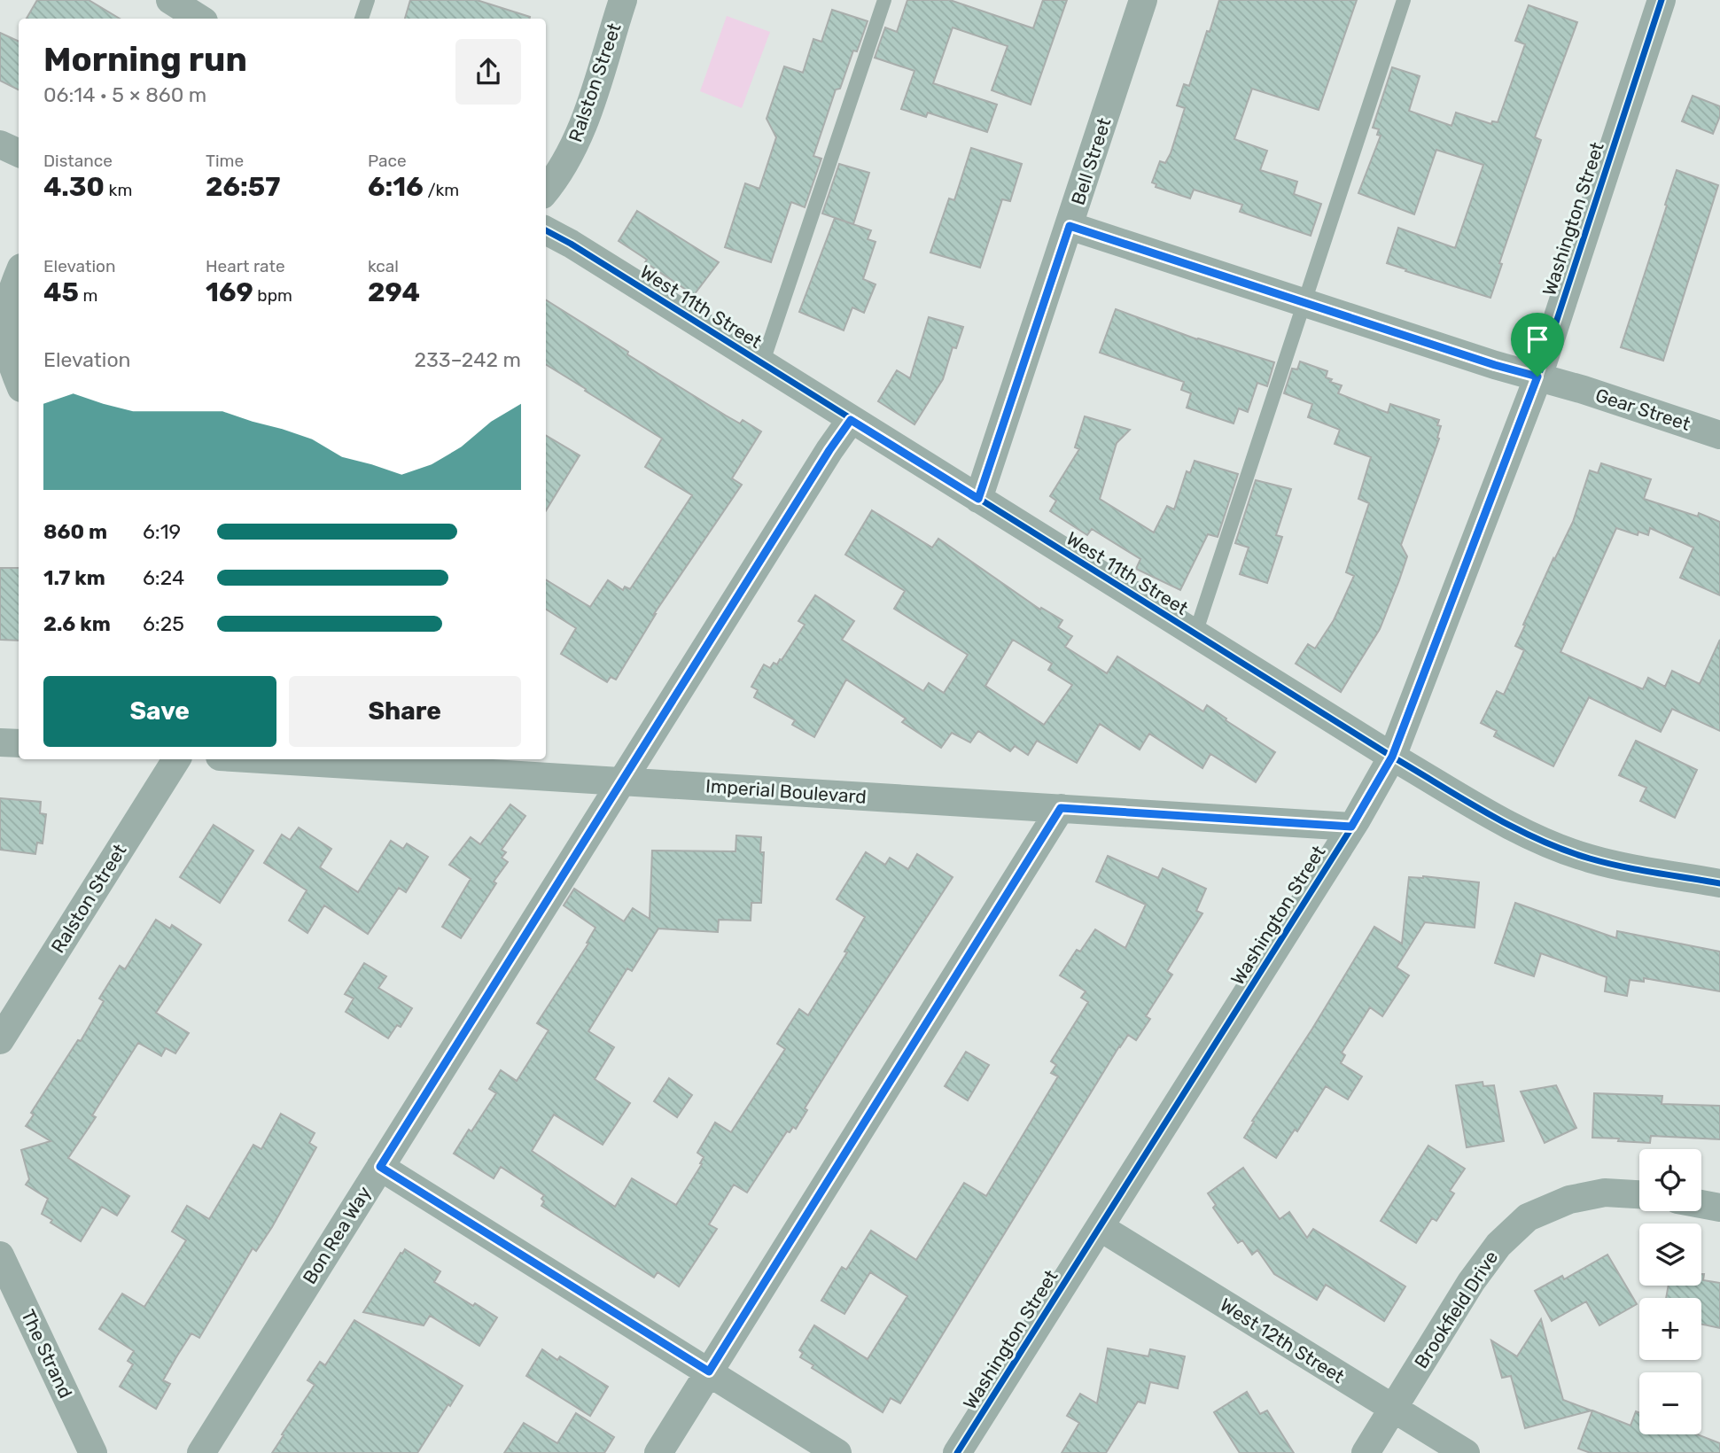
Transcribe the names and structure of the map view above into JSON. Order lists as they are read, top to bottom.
{
  "streets": {
    "street": [
      "Ralston Street",
      "Bell Street",
      "Washington Street",
      "West 11th Street",
      "Gear Street",
      "Imperial Boulevard",
      "Bon Rea Way",
      "Brookfield Drive",
      "West 12th Street",
      "The Strand"
    ]
  },
  "crossings": [
    ["Bell Street", "West 11th Street"],
    ["Bell Street", "Gear Street"],
    ["Washington Street", "West 11th Street"],
    ["Washington Street", "Gear Street"],
    ["Washington Street", "Imperial Boulevard"],
    ["Washington Street", "West 12th Street"],
    ["West 11th Street", "Bon Rea Way"],
    ["Imperial Boulevard", "Bon Rea Way"],
    ["Brookfield Drive", "West 12th Street"]
  ],
  "page": {
    "heading": ["Morning run", "06:14 · 5 × 860 m"],
    "stats": [
      ["Distance", "4.30 km"],
      ["Time", "26:57"],
      ["Pace", "6:16 /km"],
      ["Elevation", "45 m"],
      ["Heart rate", "169 bpm"],
      ["kcal", "294"]
    ],
    "chart": ["Elevation", "233–242 m"],
    "list": [
      {
        "name": "860 m",
        "note": "6:19"
      },
      {
        "name": "1.7 km",
        "note": "6:24"
      },
      {
        "name": "2.6 km",
        "note": "6:25"
      }
    ],
    "buttons": ["Save", "Share"],
    "map_buttons": ["+", "−"]
  }
}
